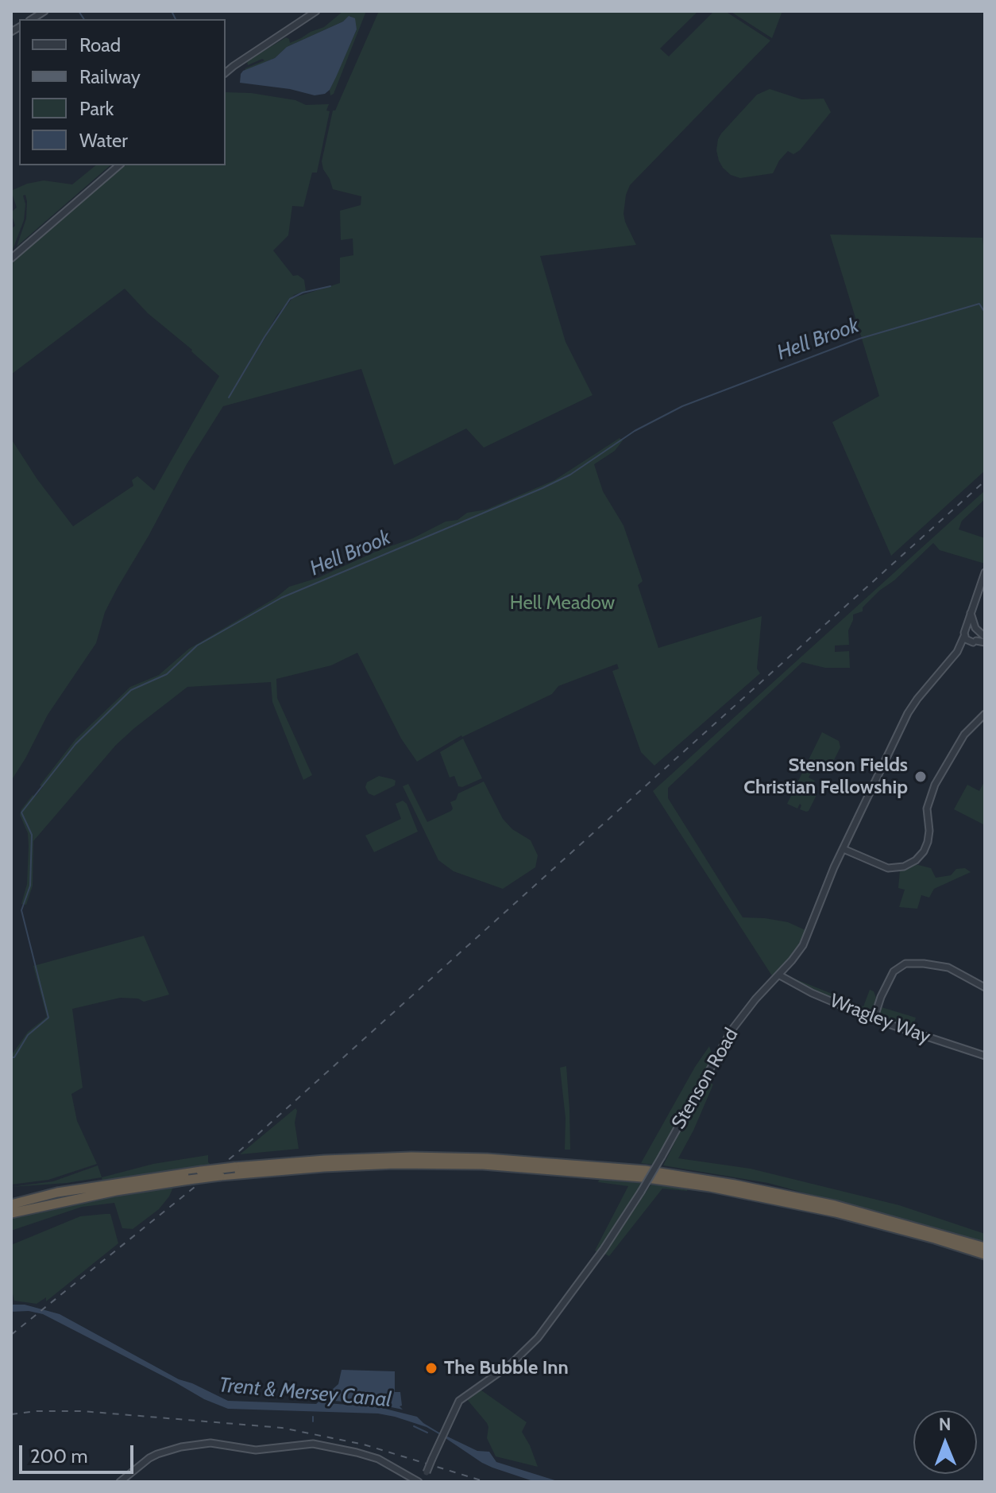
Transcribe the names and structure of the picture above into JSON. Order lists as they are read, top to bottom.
{
  "streets": {
    "street": ["Wragley Way", "Stenson Road"]
  },
  "crossings": [
    ["Wragley Way", "Stenson Road"]
  ],
  "water": ["Hell Brook", "Trent & Mersey Canal"],
  "parks": ["Hell Meadow"],
  "places": ["Stenson Fields Christian Fellowship", "The Bubble Inn"],
  "legend": [
    "Road",
    "Railway",
    "Park",
    "Water"
  ],
  "scale_bar": "200 m",
  "north": "top"
}
